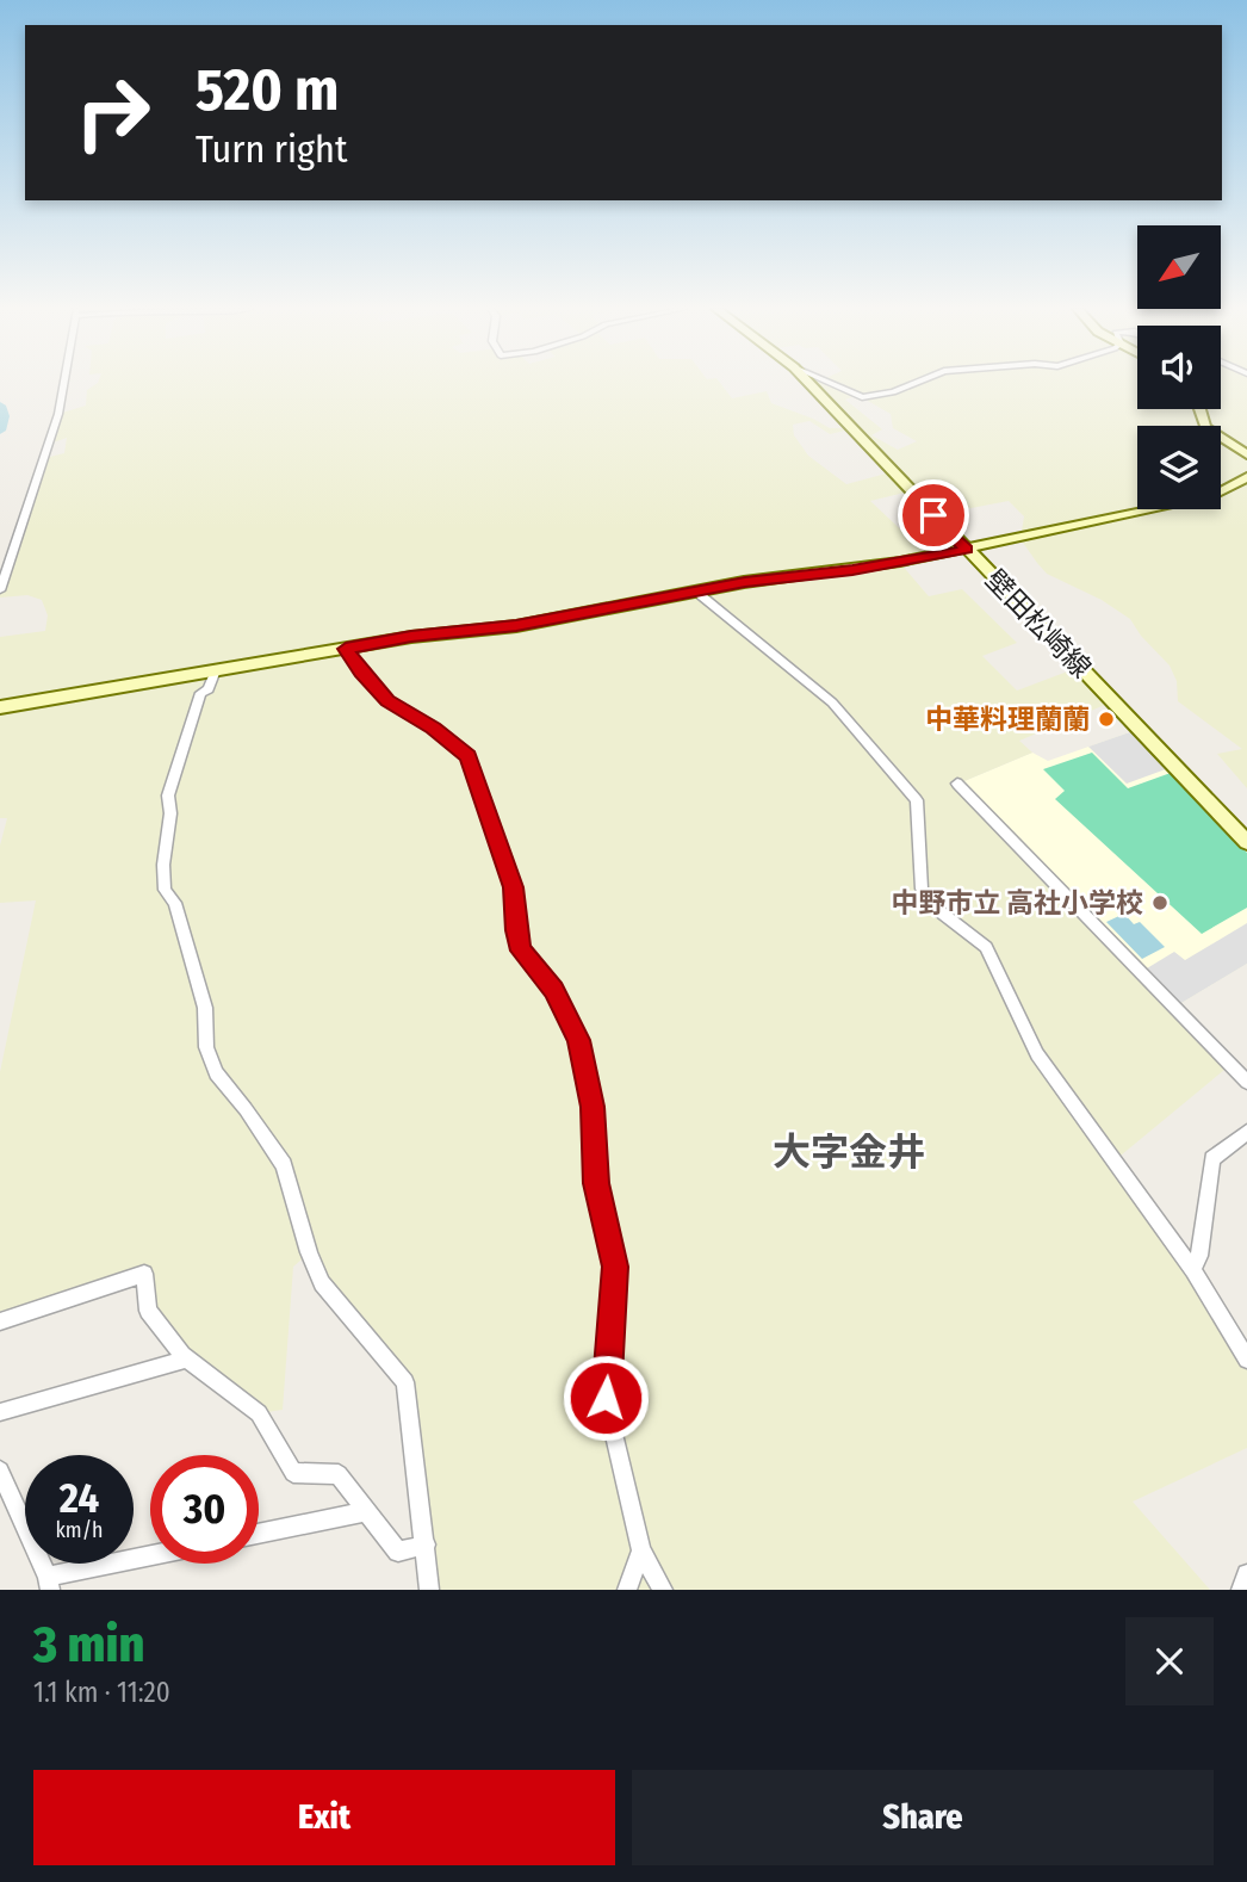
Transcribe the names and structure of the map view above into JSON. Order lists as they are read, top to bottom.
{
  "streets": {
    "street": ["壁田松崎線"]
  },
  "districts": ["大字金井"],
  "places": ["中華料理蘭蘭", "中野市立 高社小学校"],
  "north": "bottom left",
  "page": {
    "turn": ["520 m", "Turn right"],
    "speed": "24 km/h",
    "limit": "30",
    "heading": ["3 min", "1.1 km · 11:20"],
    "buttons": ["Exit", "Share"]
  }
}
